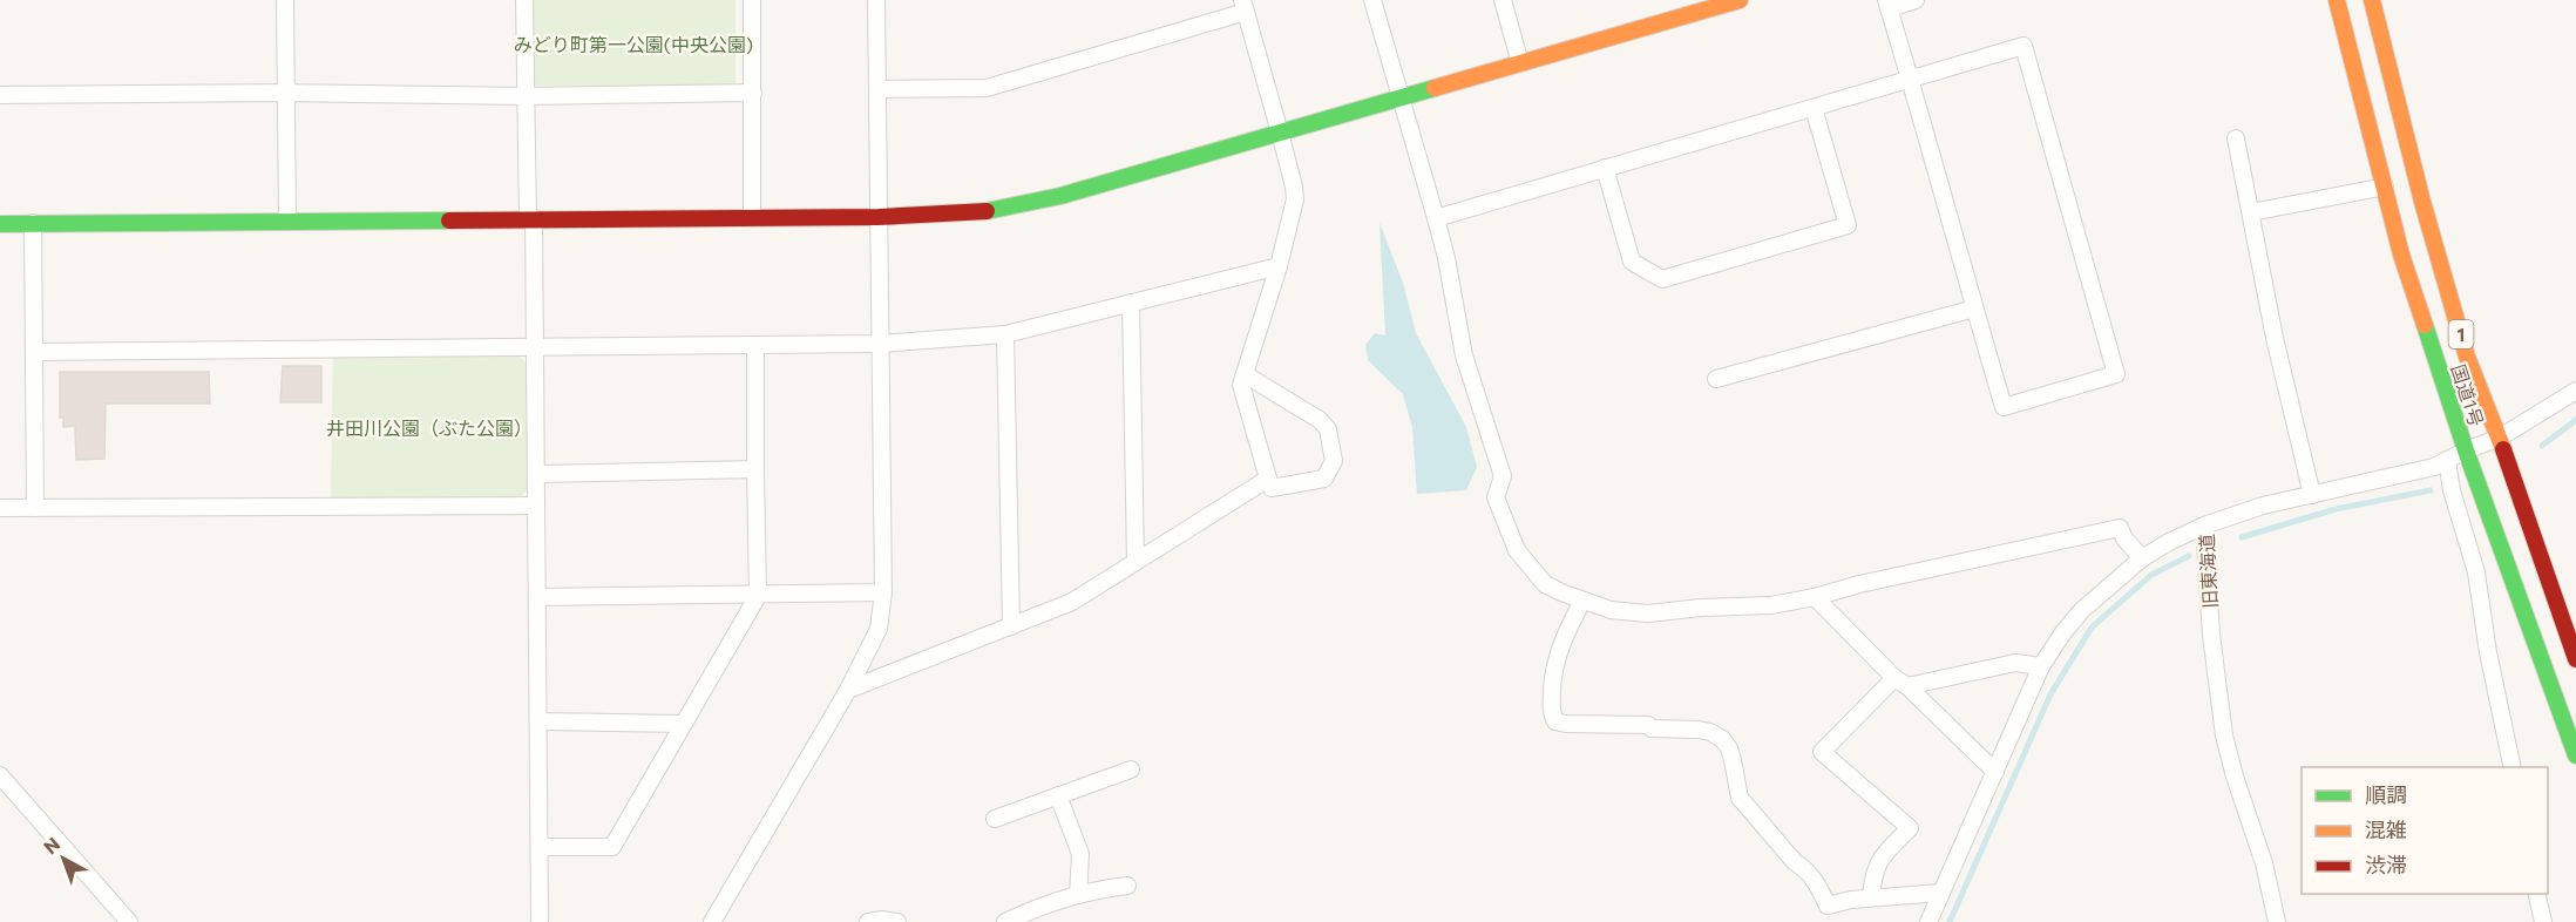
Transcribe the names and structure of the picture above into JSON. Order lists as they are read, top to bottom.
{
  "streets": {
    "main road": ["1", "国道1号"],
    "street": ["旧東海道"]
  },
  "crossings": [
    ["国道1号", "旧東海道"]
  ],
  "parks": ["みどり町第一公園(中央公園)", "井田川公園（ぶた公園）"],
  "legend": ["順調", "混雑", "渋滞"],
  "north": "top left"
}
